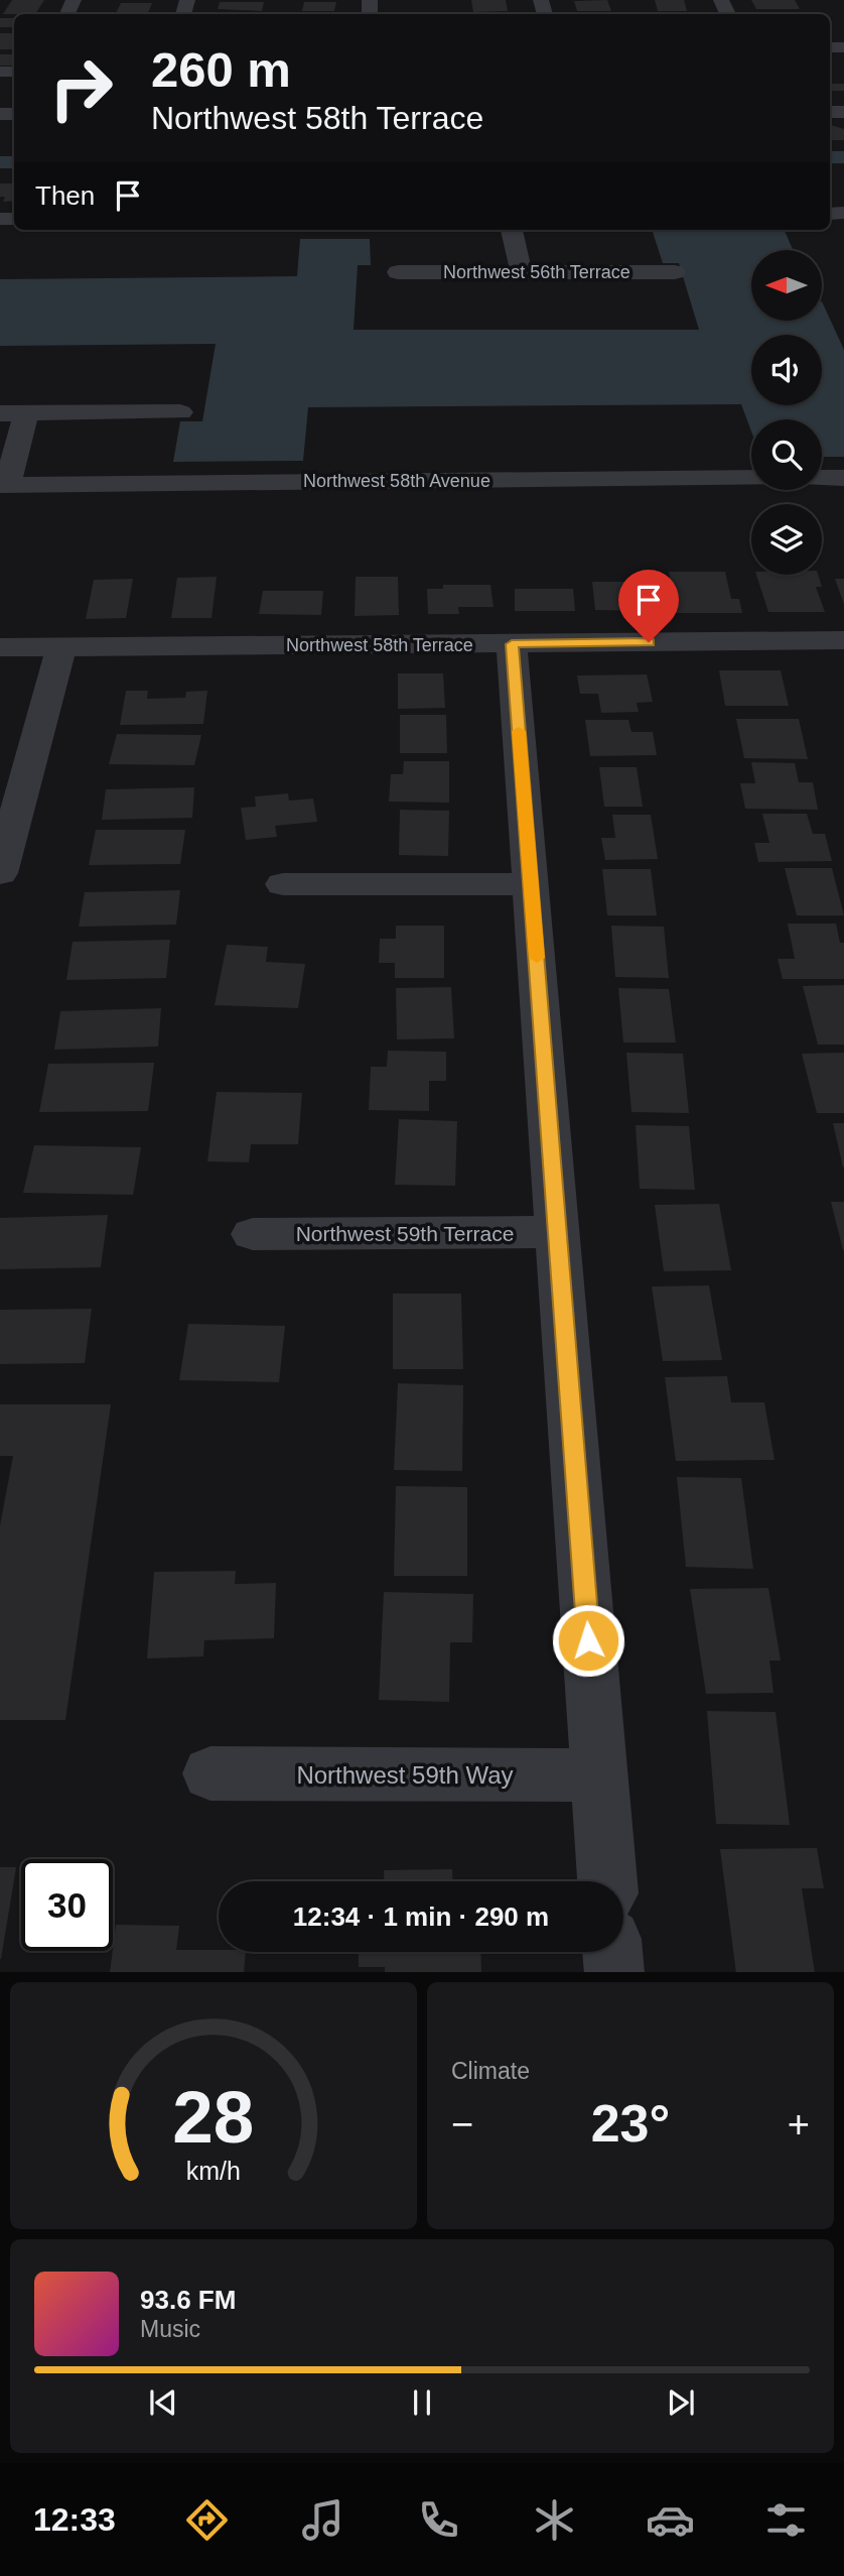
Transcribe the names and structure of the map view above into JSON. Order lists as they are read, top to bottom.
{
  "streets": {
    "street": [
      "Northwest 56th Terrace",
      "Northwest 58th Avenue",
      "Northwest 58th Terrace",
      "Northwest 59th Terrace",
      "Northwest 59th Way"
    ]
  },
  "north": "left",
  "page": {
    "turn": ["260 m", "Northwest 58th Terrace"],
    "then": "Then",
    "limit": "30",
    "trip": "12:34 · 1 min · 290 m",
    "tile": "Climate",
    "heat": ["−", "23°", "+"],
    "song": ["93.6 FM", "Music"],
    "tabs": "12:33",
    "gauge": ["28", "km/h"]
  }
}
